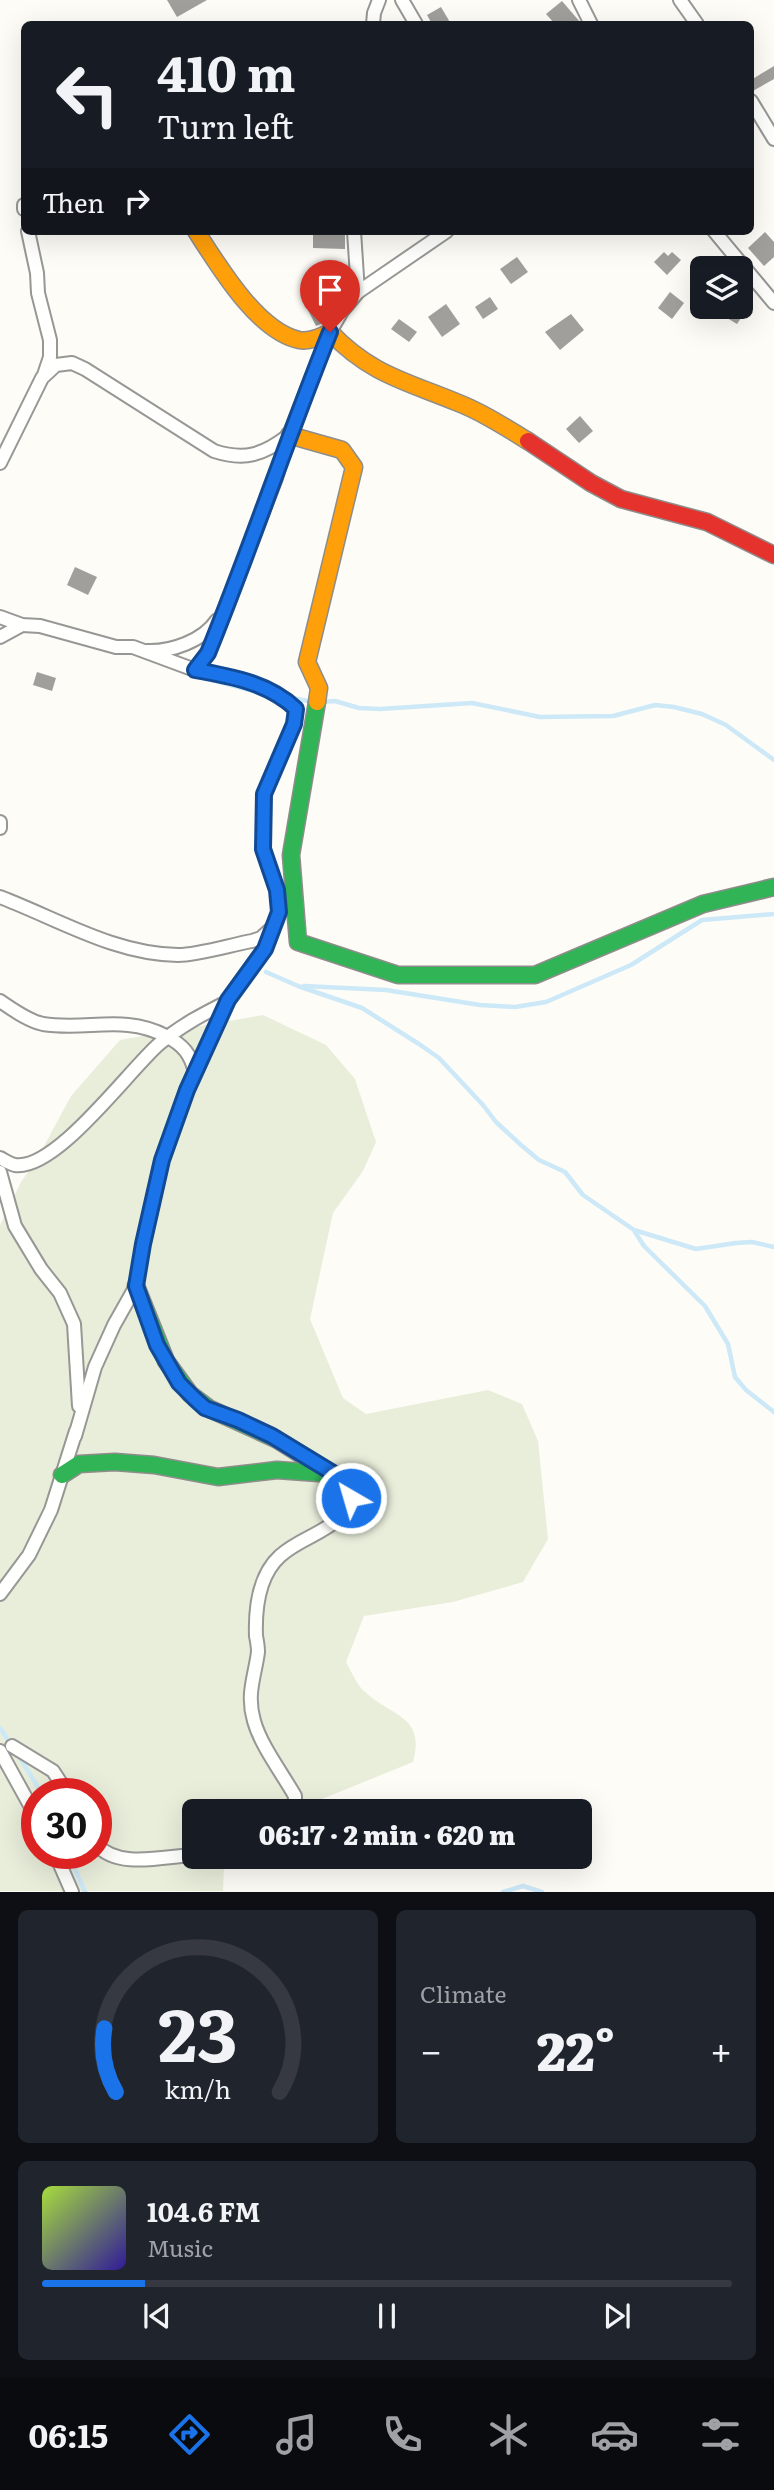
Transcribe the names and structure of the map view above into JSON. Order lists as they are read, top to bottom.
{
  "page": {
    "turn": ["410 m", "Turn left"],
    "then": "Then",
    "limit": "30",
    "trip": "06:17 · 2 min · 620 m",
    "tile": "Climate",
    "heat": ["−", "22°", "+"],
    "song": ["104.6 FM", "Music"],
    "tabs": "06:15",
    "gauge": ["23", "km/h"]
  }
}
